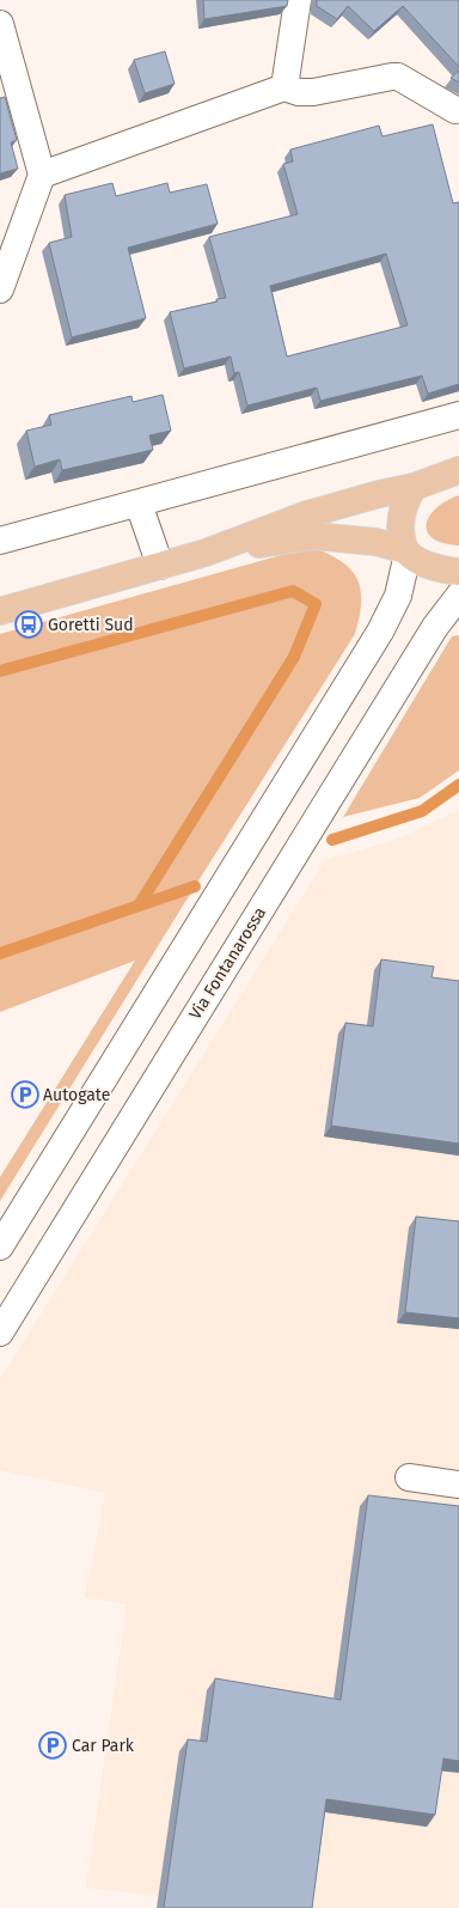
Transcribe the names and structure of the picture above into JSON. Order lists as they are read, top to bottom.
{
  "streets": {
    "street": ["Via Fontanarossa"]
  },
  "places": {
    "bus stop": ["Goretti Sud"],
    "parking": ["Autogate", "Car Park"]
  }
}
